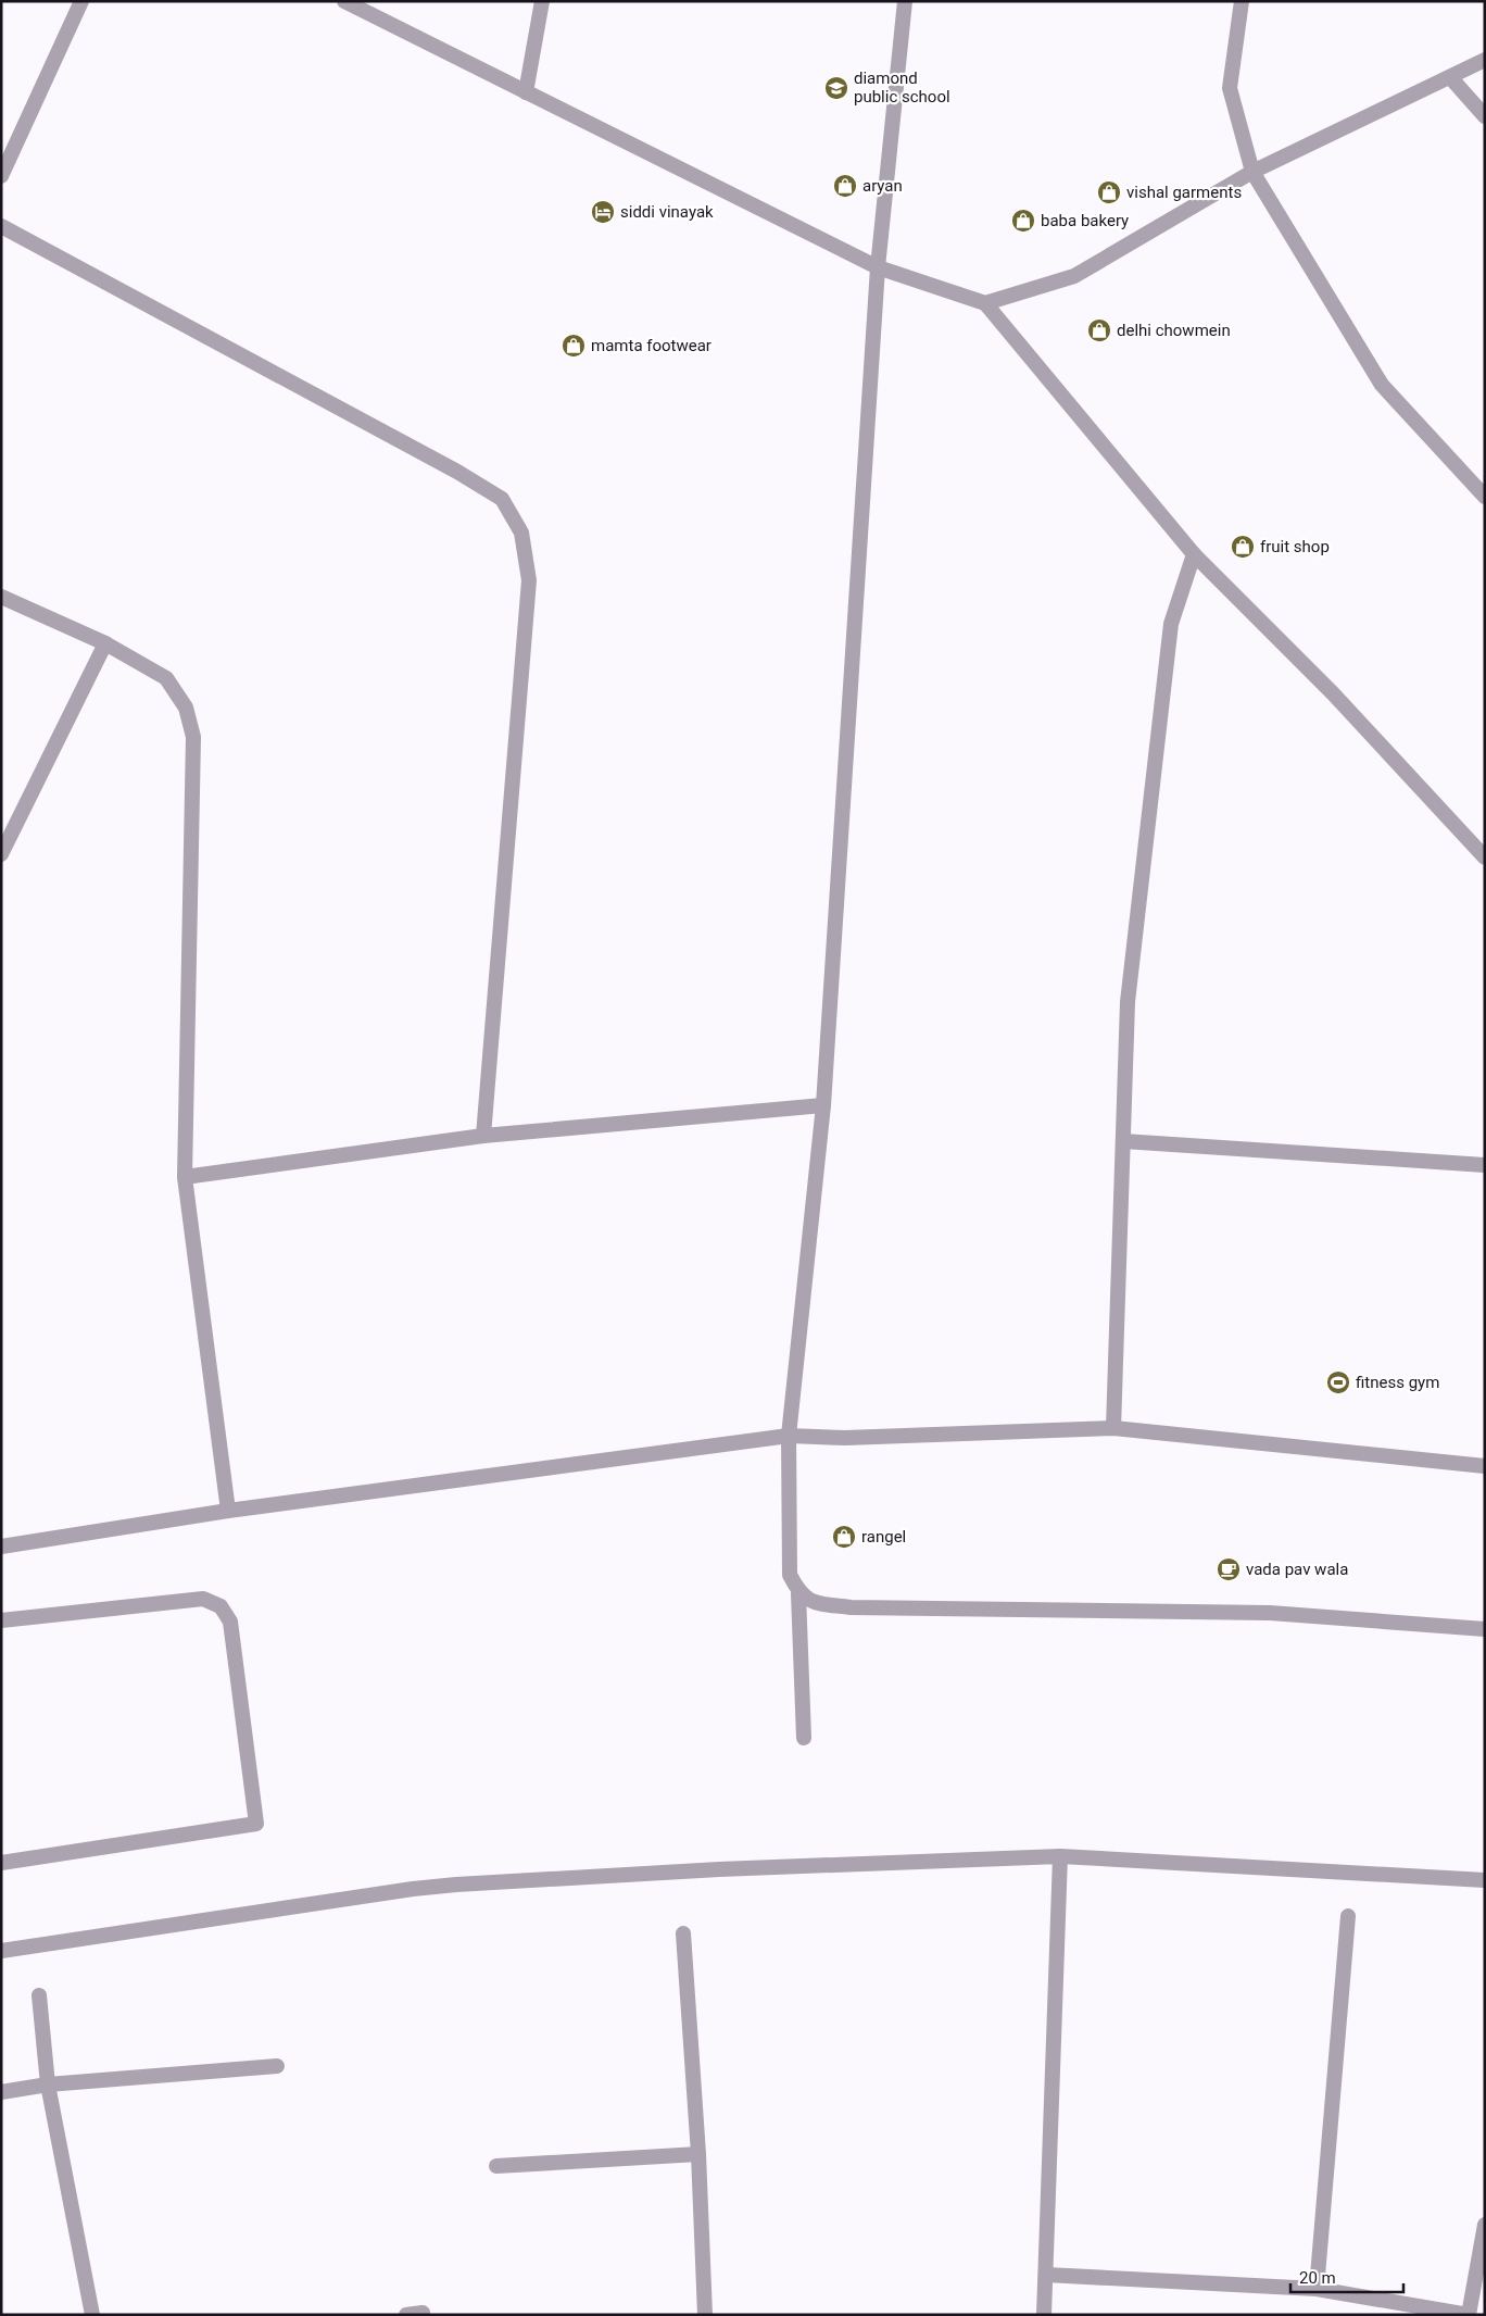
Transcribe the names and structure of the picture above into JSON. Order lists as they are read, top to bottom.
{
  "places": {
    "school or university": ["diamond public school"],
    "shop": [
      "aryan",
      "vishal garments",
      "baba bakery",
      "delhi chowmein",
      "mamta footwear",
      "fruit shop",
      "rangel"
    ],
    "hotel": ["siddi vinayak"],
    "sports": ["fitness gym"],
    "cafe": ["vada pav wala"]
  },
  "scale_bar": "20 m"
}
